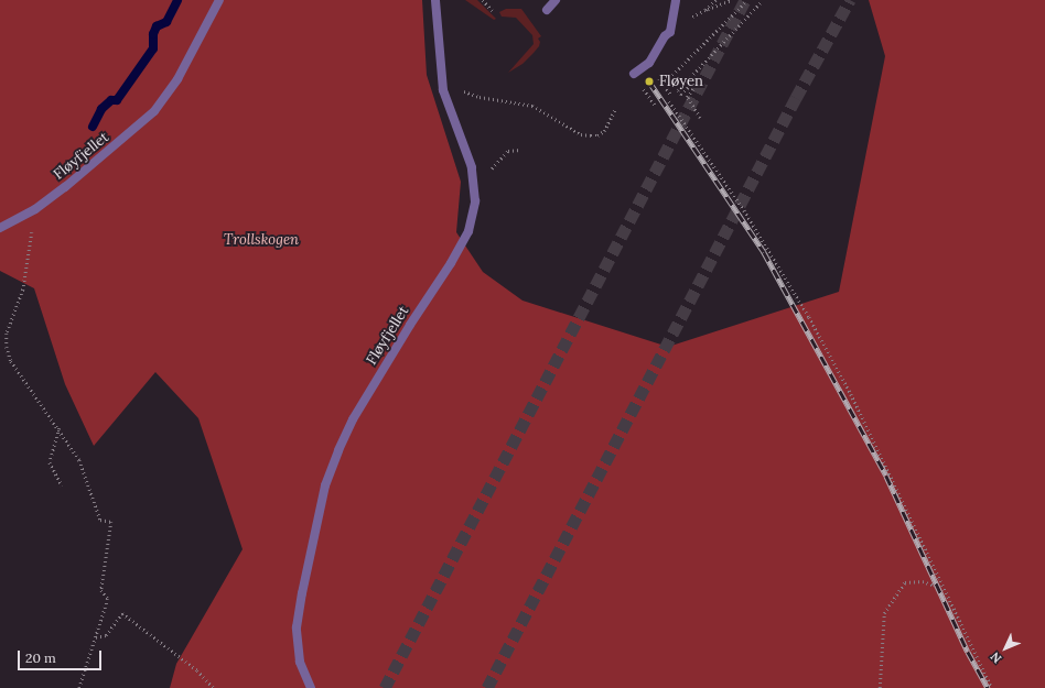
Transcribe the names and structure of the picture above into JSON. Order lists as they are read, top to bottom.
{
  "streets": {
    "street": ["Fløyfjellet"]
  },
  "parks": ["Trollskogen"],
  "places": ["Fløyen"],
  "scale_bar": "20 m",
  "north": "bottom left"
}
